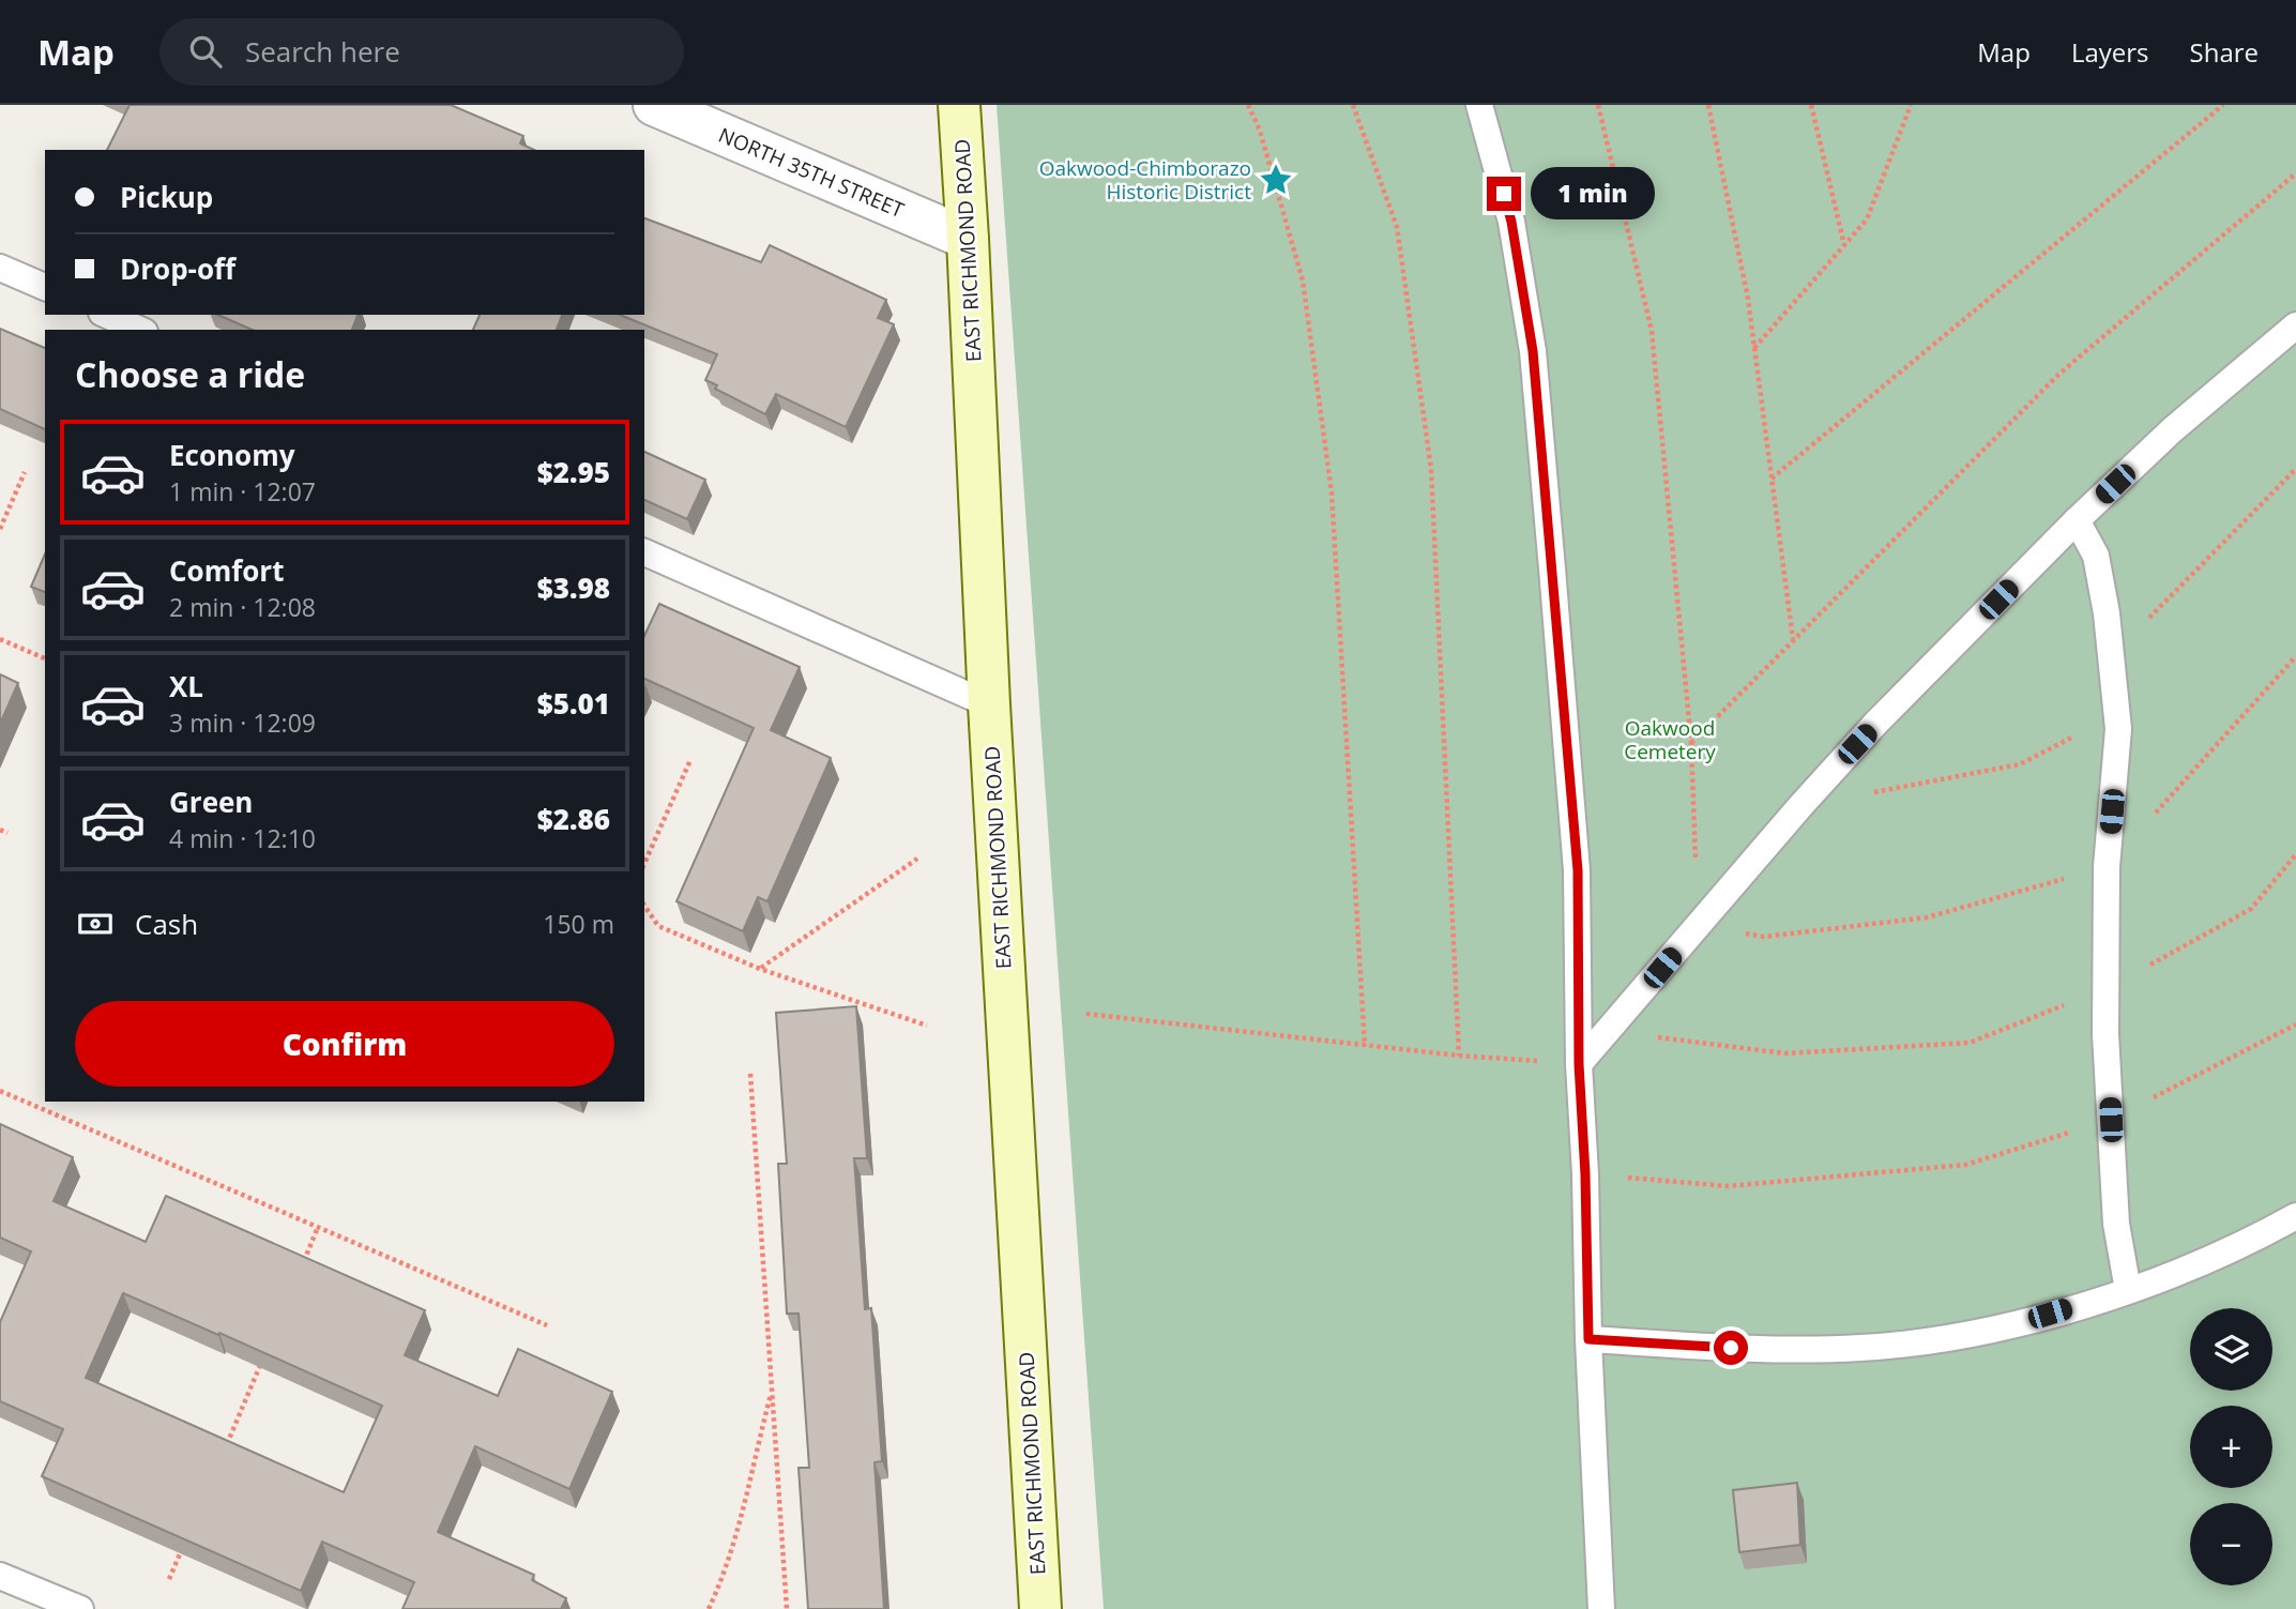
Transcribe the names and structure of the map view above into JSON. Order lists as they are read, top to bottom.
{
  "streets": {
    "street": ["NORTH 35TH STREET", "EAST RICHMOND ROAD"]
  },
  "crossings": [
    ["NORTH 35TH STREET", "EAST RICHMOND ROAD"]
  ],
  "parks": ["Oakwood Cemetery"],
  "places": {
    "place": ["Oakwood-Chimborazo Historic District"]
  },
  "page": {
    "header": "Map",
    "search": "Search here",
    "nav": ["Map", "Layers", "Share"],
    "banner": ["Pickup", "Drop-off"],
    "bubble": "1 min",
    "heading": "Choose a ride",
    "list": [
      {
        "name": "Economy",
        "note": "1 min · 12:07",
        "value": "$2.95"
      },
      {
        "name": "Comfort",
        "note": "2 min · 12:08",
        "value": "$3.98"
      },
      {
        "name": "XL",
        "note": "3 min · 12:09",
        "value": "$5.01"
      },
      {
        "name": "Green",
        "note": "4 min · 12:10",
        "value": "$2.86"
      }
    ],
    "pay": ["Cash", "150 m"],
    "buttons": "Confirm",
    "map_buttons": ["+", "−"]
  }
}
